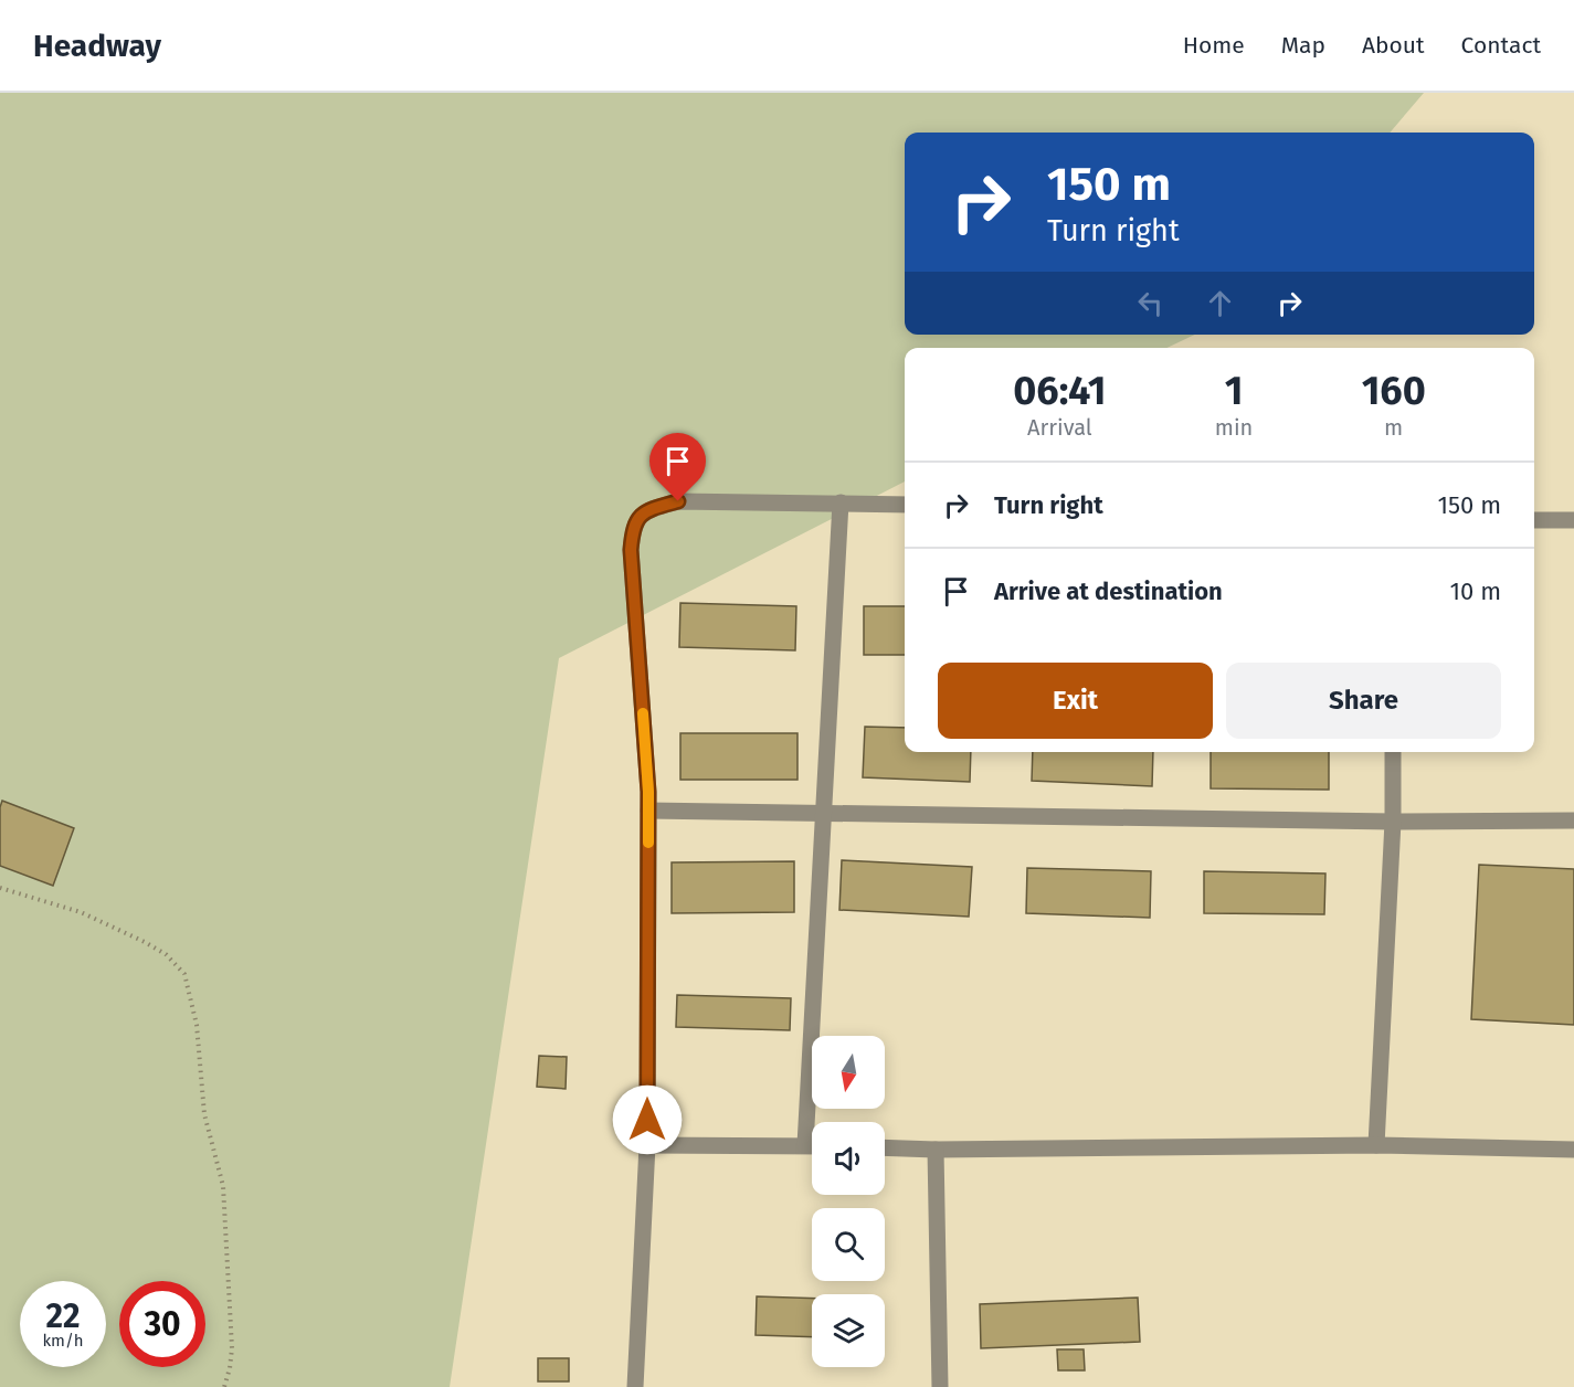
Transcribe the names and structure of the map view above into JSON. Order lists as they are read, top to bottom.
{
  "north": "bottom",
  "page": {
    "header": "Headway",
    "nav": [
      "Home",
      "Map",
      "About",
      "Contact"
    ],
    "turn": ["150 m", "Turn right"],
    "eta": [
      "06:41",
      "Arrival",
      "1",
      "min",
      "160",
      "m"
    ],
    "list": [
      {
        "name": "Turn right",
        "value": "150 m"
      },
      {
        "name": "Arrive at destination",
        "value": "10 m"
      }
    ],
    "buttons": ["Exit", "Share"],
    "speed": "22 km/h",
    "limit": "30"
  }
}
